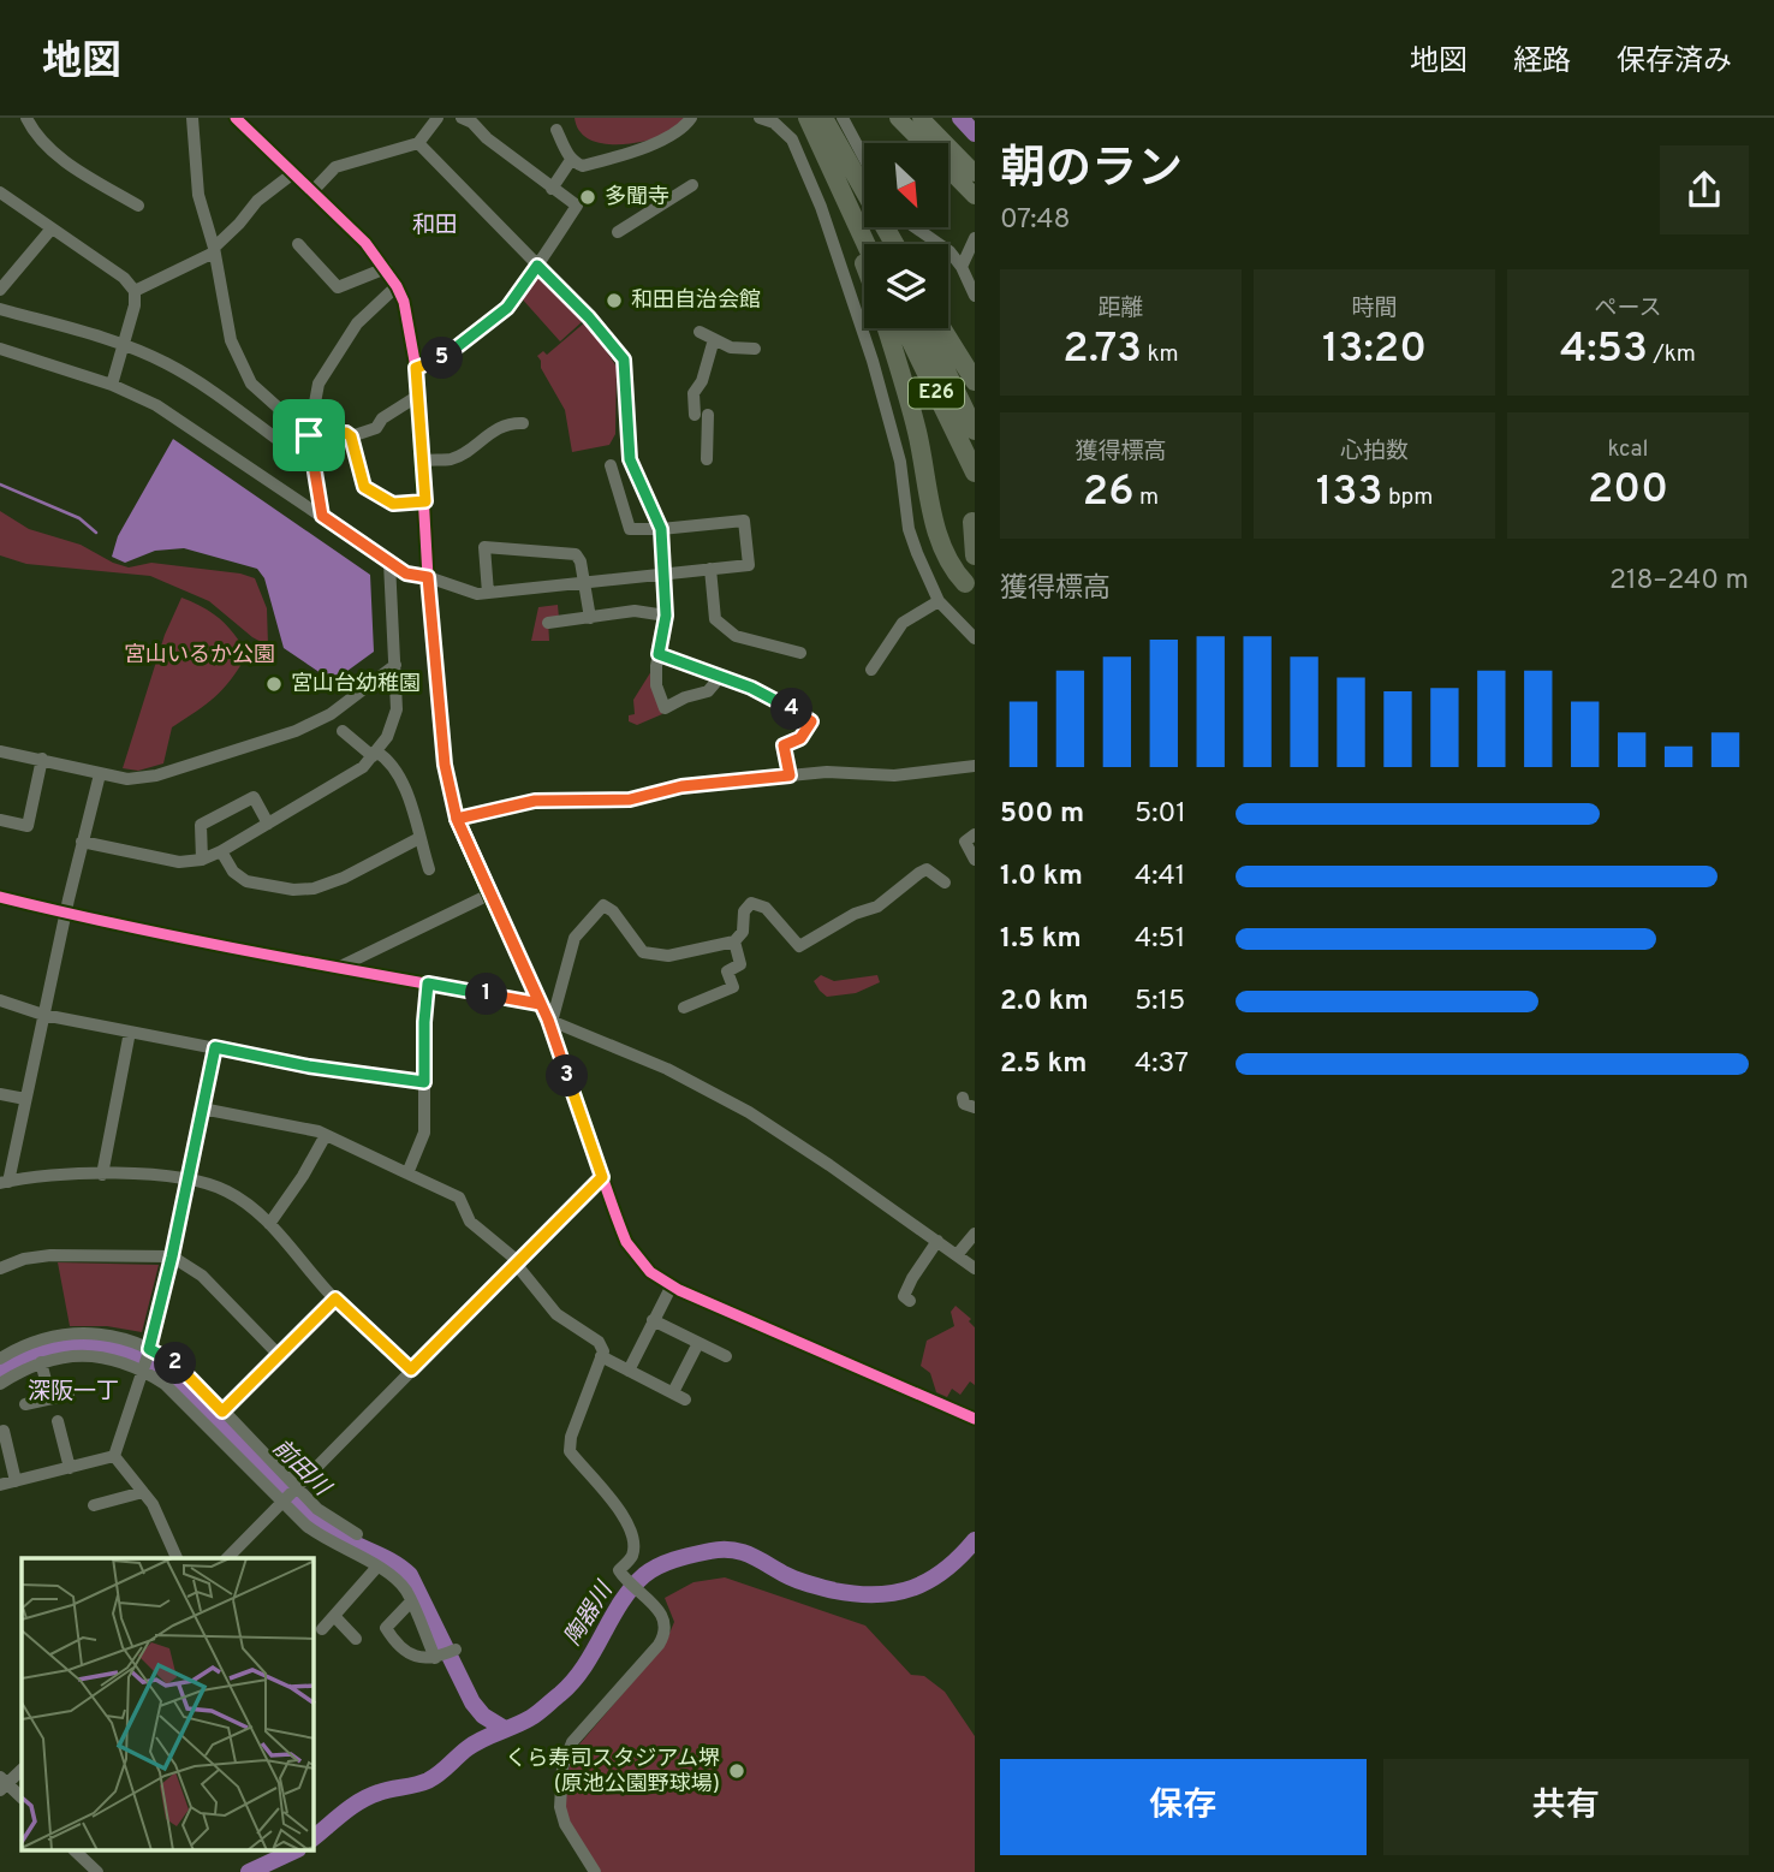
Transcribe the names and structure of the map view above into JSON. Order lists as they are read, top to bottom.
{
  "streets": {
    "highway": ["E26"]
  },
  "districts": ["和田", "深阪一丁"],
  "water": ["前田川", "陶器川"],
  "parks": ["宮山いるか公園"],
  "places": [
    "多聞寺",
    "和田自治会館",
    "宮山台幼稚園",
    "くら寿司スタジアム堺 (原池公園野球場)"
  ],
  "north": "bottom right",
  "page": {
    "header": "地図",
    "nav": ["地図", "経路", "保存済み"],
    "heading": ["朝のラン", "07:48"],
    "stats": [
      ["距離", "2.73 km"],
      ["時間", "13:20"],
      ["ペース", "4:53 /km"],
      ["獲得標高", "26 m"],
      ["心拍数", "133 bpm"],
      ["kcal", "200"]
    ],
    "pins": [
      "5",
      "4",
      "1",
      "3",
      "2"
    ],
    "chart": ["獲得標高", "218–240 m"],
    "list": [
      {
        "name": "500 m",
        "note": "5:01"
      },
      {
        "name": "1.0 km",
        "note": "4:41"
      },
      {
        "name": "1.5 km",
        "note": "4:51"
      },
      {
        "name": "2.0 km",
        "note": "5:15"
      },
      {
        "name": "2.5 km",
        "note": "4:37"
      }
    ],
    "buttons": ["保存", "共有"]
  }
}
